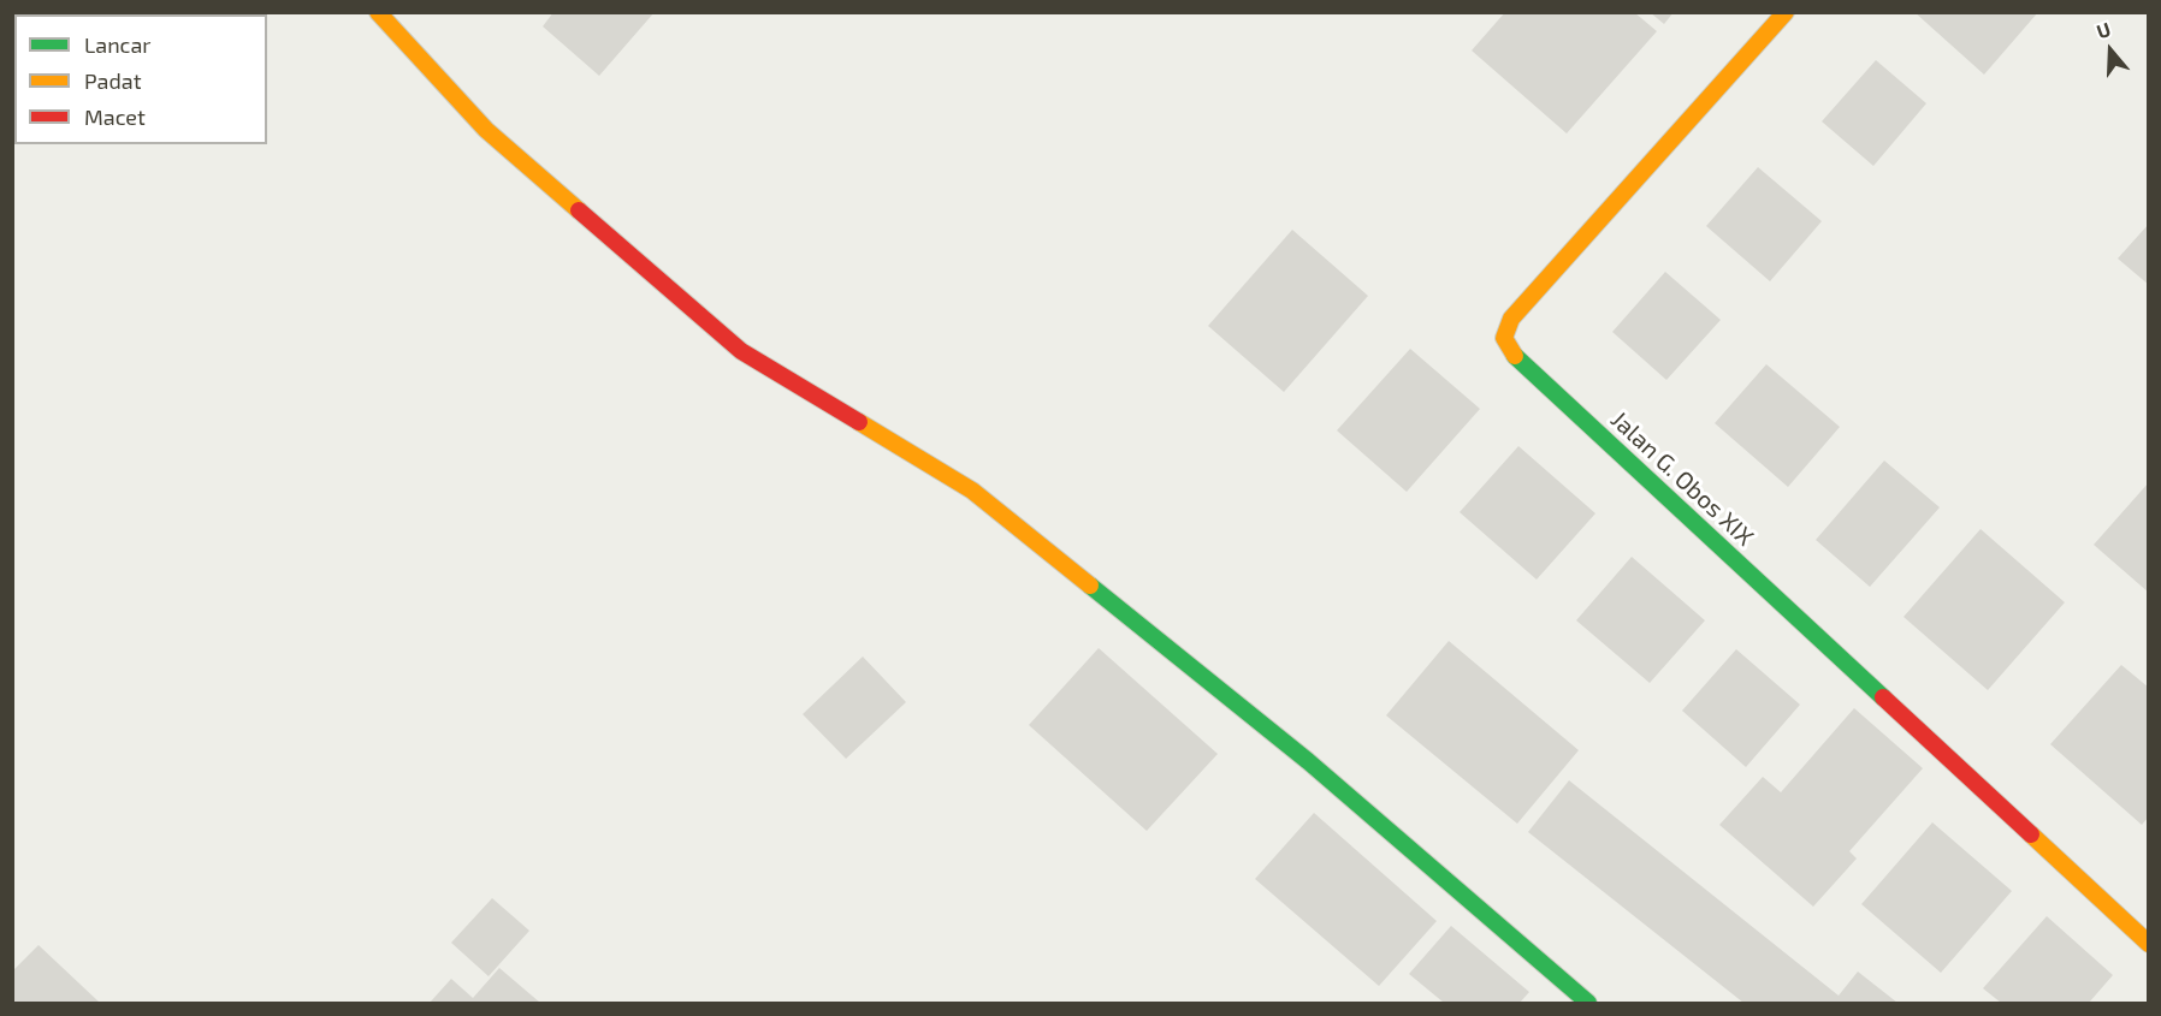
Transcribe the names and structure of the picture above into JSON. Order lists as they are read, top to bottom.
{
  "streets": {
    "street": ["Jalan G. Obos XIX"]
  },
  "legend": ["Lancar", "Padat", "Macet"],
  "north": "top"
}
